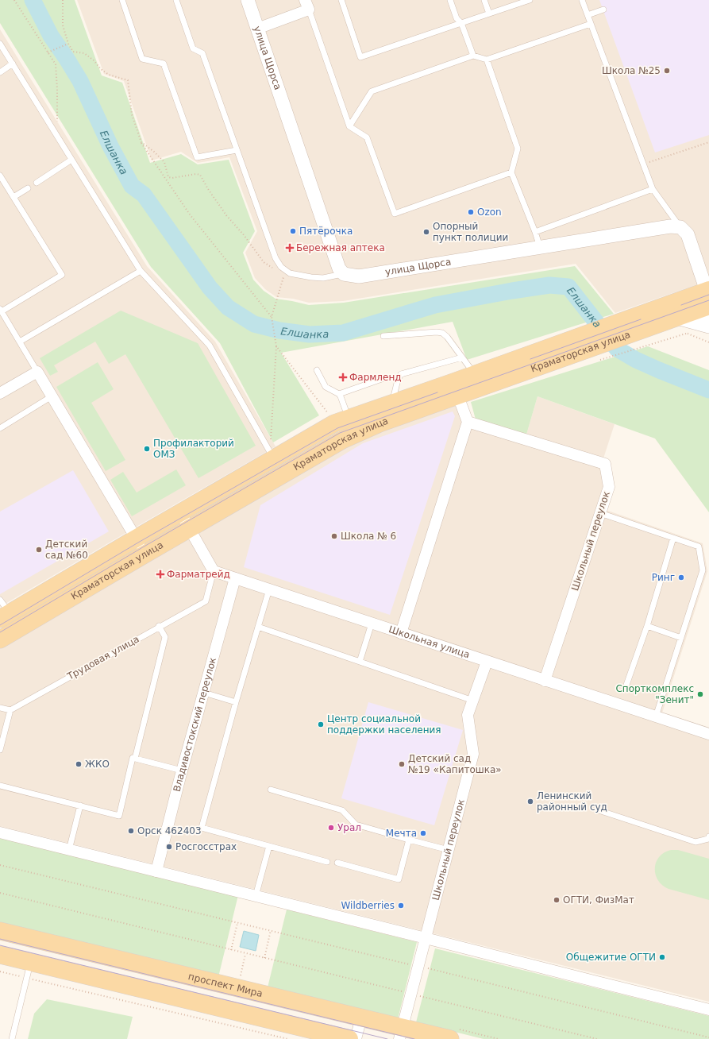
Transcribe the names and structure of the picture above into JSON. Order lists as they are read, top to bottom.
{
  "streets": {
    "main road": ["Краматорская улица", "проспект Мира"],
    "street": [
      "улица Щорса",
      "Школьный переулок",
      "Школьная улица",
      "Владивостокский переулок"
    ],
    "lane": ["Трудовая улица"]
  },
  "crossings": [
    ["Школьный переулок", "Школьная улица"],
    ["Школьный переулок", "проспект Мира"],
    ["Школьная улица", "Трудовая улица"],
    ["Школьная улица", "Владивостокский переулок"]
  ],
  "water": ["Елшанка"],
  "places": {
    "other": [
      "Школа №25",
      "Ozon",
      "Пятёрочка",
      "Опорный пункт полиции",
      "Профилакторий ОМЗ",
      "Школа № 6",
      "Детский сад №60",
      "Ринг",
      "Спорткомплекс \"Зенит\"",
      "Центр социальной поддержки населения",
      "ЖКО",
      "Детский сад №19 «Капитошка»",
      "Ленинский районный суд",
      "Урал",
      "Орск 462403",
      "Мечта",
      "Росгосстрах",
      "ОГТИ, ФизМат",
      "Wildberries",
      "Общежитие ОГТИ"
    ],
    "health": ["Бережная аптека", "Фармленд", "Фарматрейд"]
  }
}
